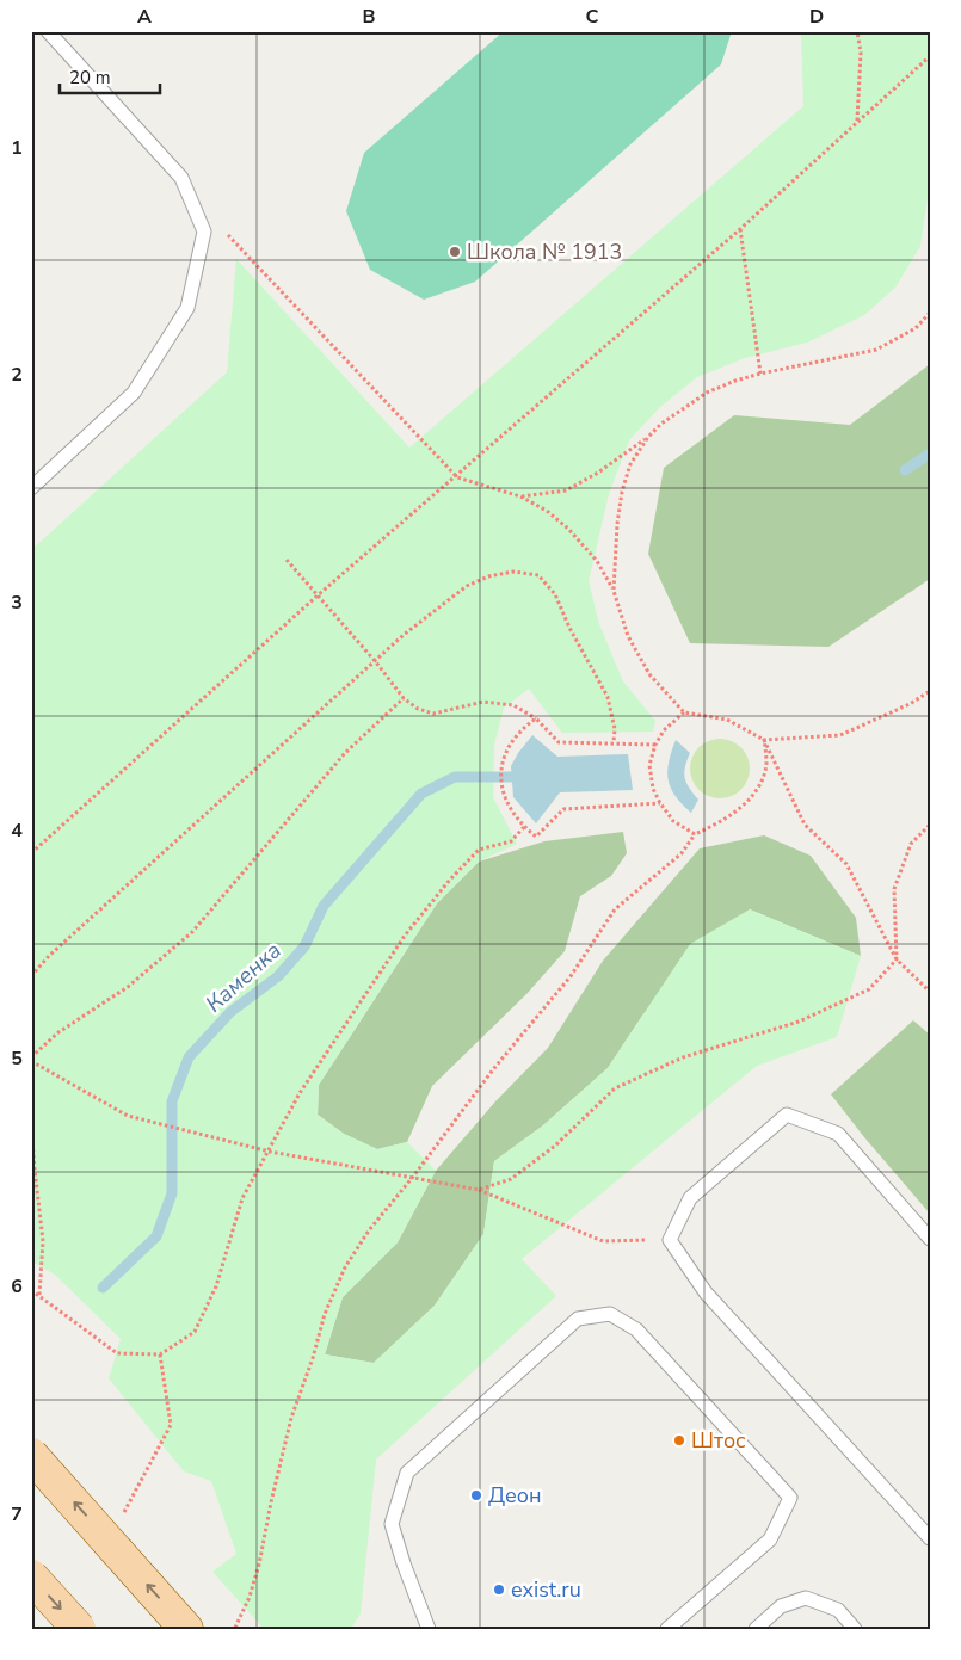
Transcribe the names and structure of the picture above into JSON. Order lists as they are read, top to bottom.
{
  "water": ["Каменка"],
  "places": [
    "Школа № 1913",
    "Штос",
    "Деон",
    "exist.ru"
  ],
  "scale_bar": "20 m",
  "grid": {
    "columns": [
      "A",
      "B",
      "C",
      "D"
    ],
    "rows": [
      "1",
      "2",
      "3",
      "4",
      "5",
      "6",
      "7"
    ]
  }
}
